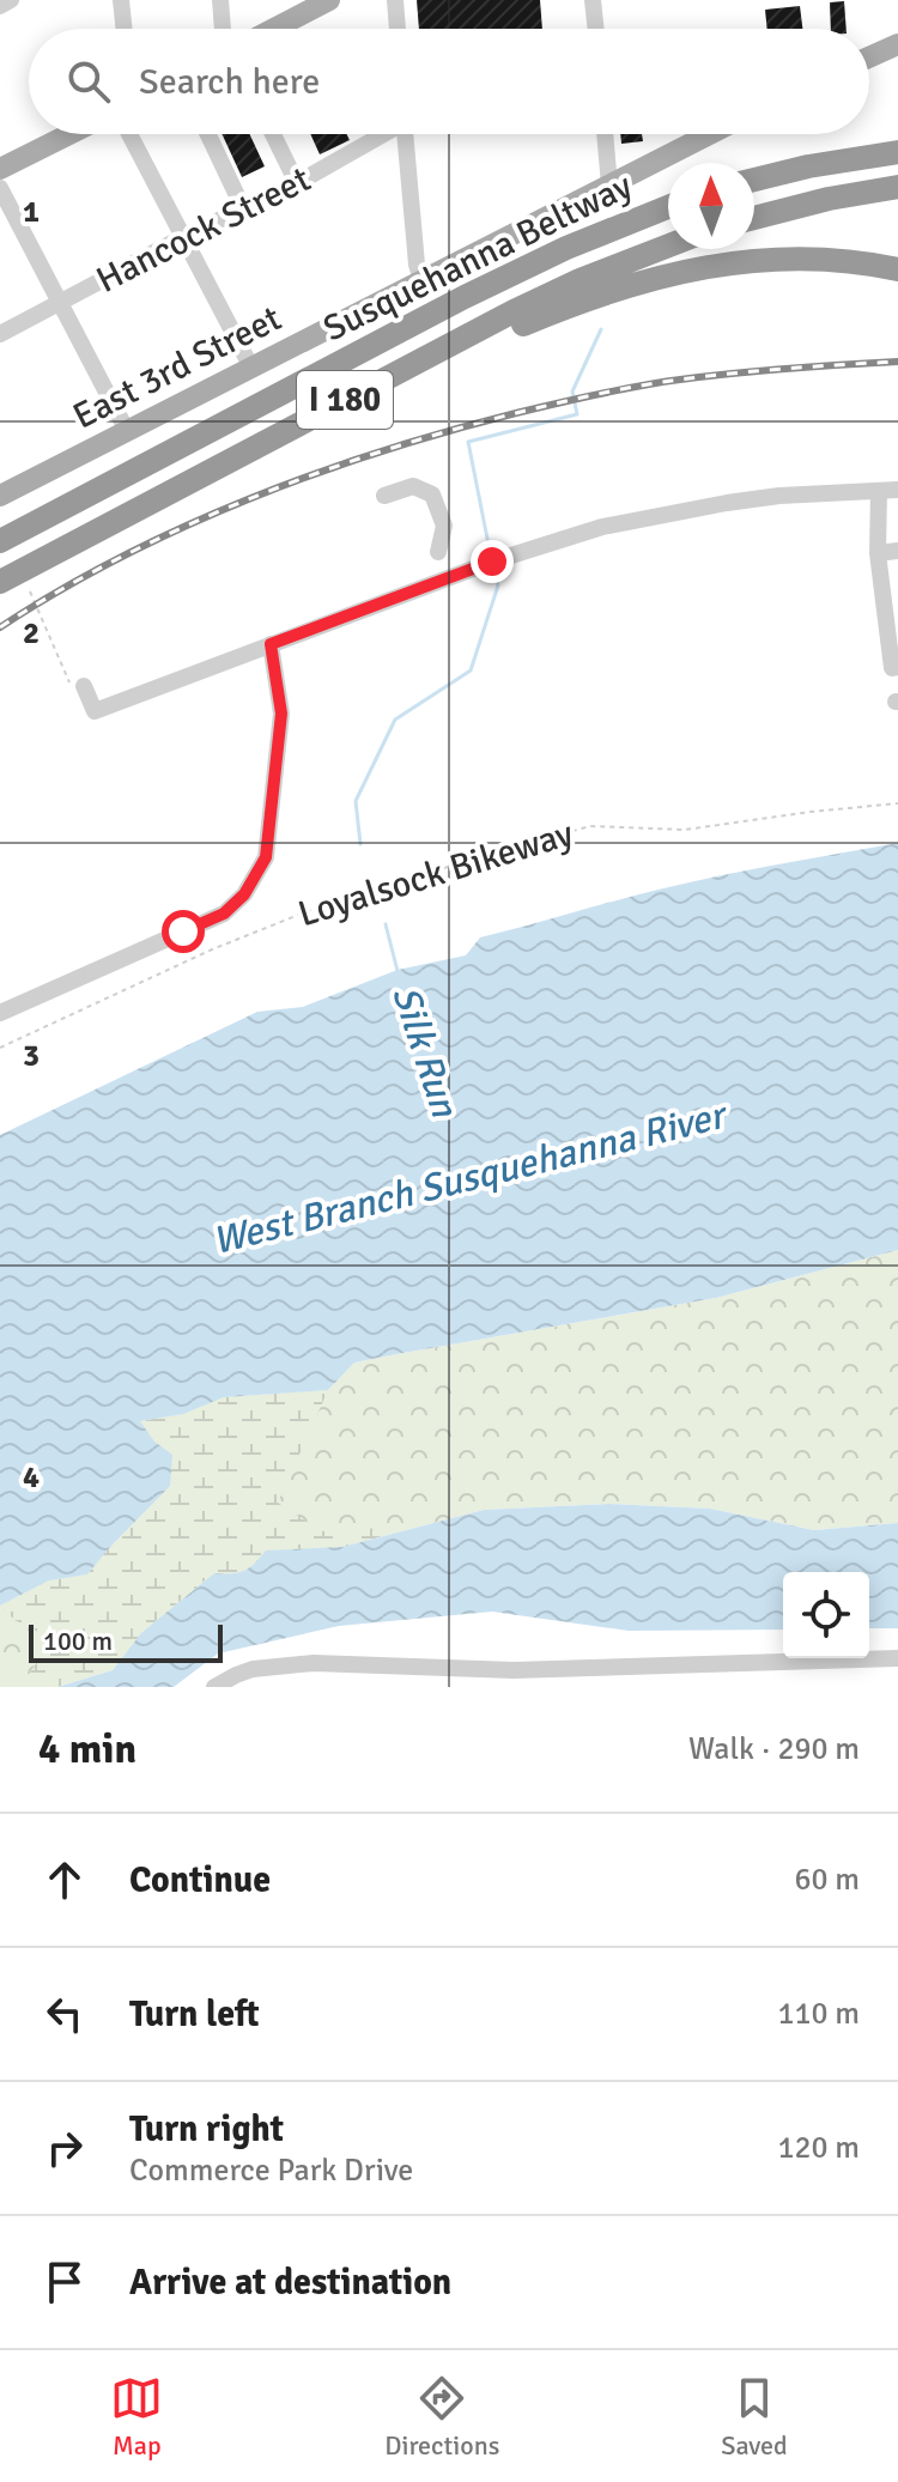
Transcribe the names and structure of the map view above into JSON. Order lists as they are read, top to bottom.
{
  "streets": {
    "highway": ["Susquehanna Beltway", "I 180"],
    "main road": ["East 3rd Street"],
    "street": ["Hancock Street"],
    "path": ["Loyalsock Bikeway"]
  },
  "water": ["Silk Run", "West Branch Susquehanna River"],
  "scale_bar": "100 m",
  "north": "top",
  "page": {
    "search": "Search here",
    "scale": "100 m",
    "heading": ["4 min", "Walk · 290 m"],
    "list": [
      ["Continue", "60 m"],
      ["Turn left", "110 m"],
      ["Turn right", "Commerce Park Drive", "120 m"],
      "Arrive at destination"
    ],
    "nav": ["Map", "Directions", "Saved"]
  },
  "grid": {
    "rows": [
      "1",
      "2",
      "3",
      "4"
    ]
  }
}
